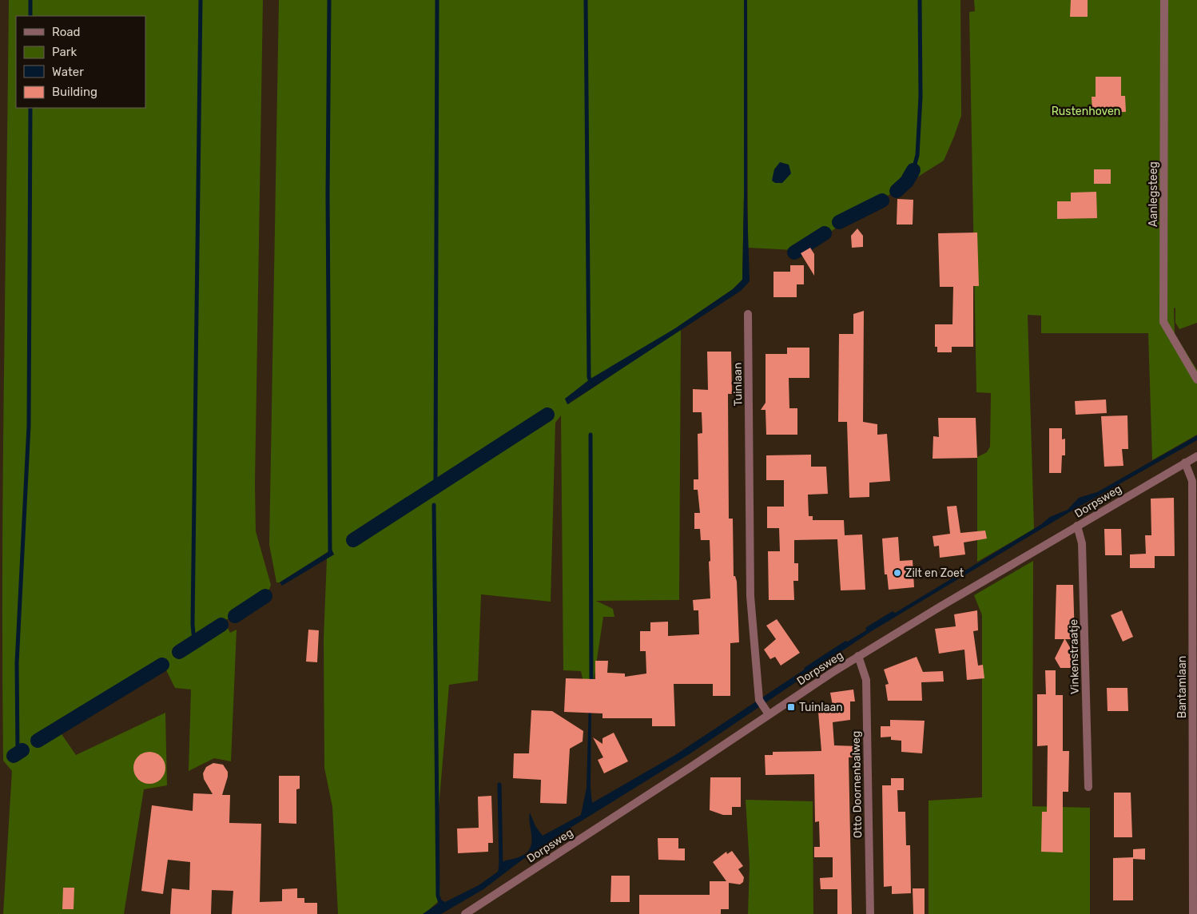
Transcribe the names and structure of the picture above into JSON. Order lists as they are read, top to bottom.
{
  "streets": {
    "street": [
      "Aanlegsteeg",
      "Tuinlaan",
      "Dorpsweg",
      "Vinkenstraatje",
      "Bantamlaan",
      "Otto Doornenbalweg"
    ]
  },
  "crossings": [
    ["Tuinlaan", "Dorpsweg"],
    ["Dorpsweg", "Vinkenstraatje"],
    ["Dorpsweg", "Bantamlaan"],
    ["Dorpsweg", "Otto Doornenbalweg"]
  ],
  "parks": ["Rustenhoven"],
  "places": {
    "other": ["Zilt en Zoet"],
    "transit": ["Tuinlaan"]
  },
  "legend": [
    "Road",
    "Park",
    "Water",
    "Building"
  ]
}
